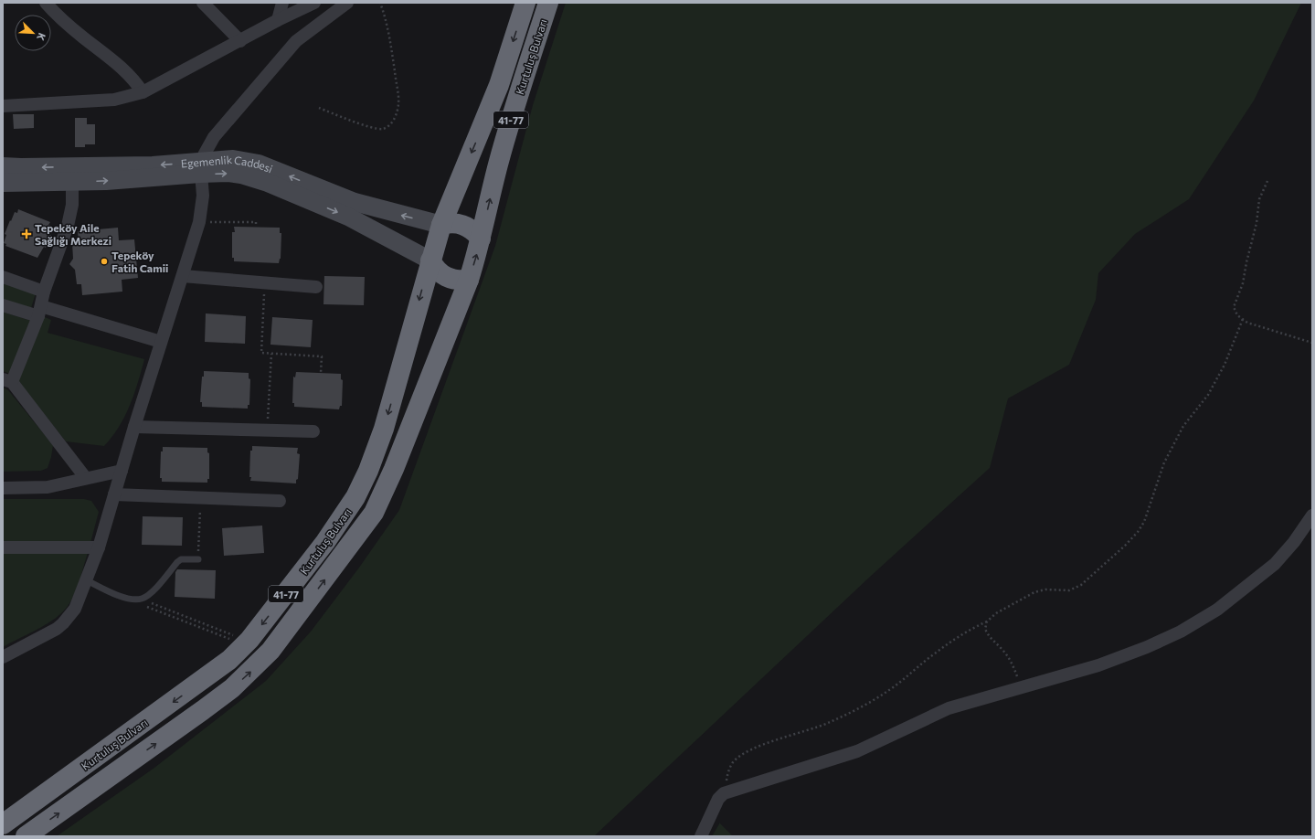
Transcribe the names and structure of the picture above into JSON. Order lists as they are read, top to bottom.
{
  "streets": {
    "highway": ["Kurtuluş Bulvarı", "41-77"],
    "main road": ["Egemenlik Caddesi"]
  },
  "crossings": [
    ["Kurtuluş Bulvarı", "Egemenlik Caddesi"]
  ],
  "places": {
    "health": ["Tepeköy Aile Sağlığı Merkezi"],
    "other": ["Tepeköy Fatih Camii"]
  },
  "north": "bottom right"
}
